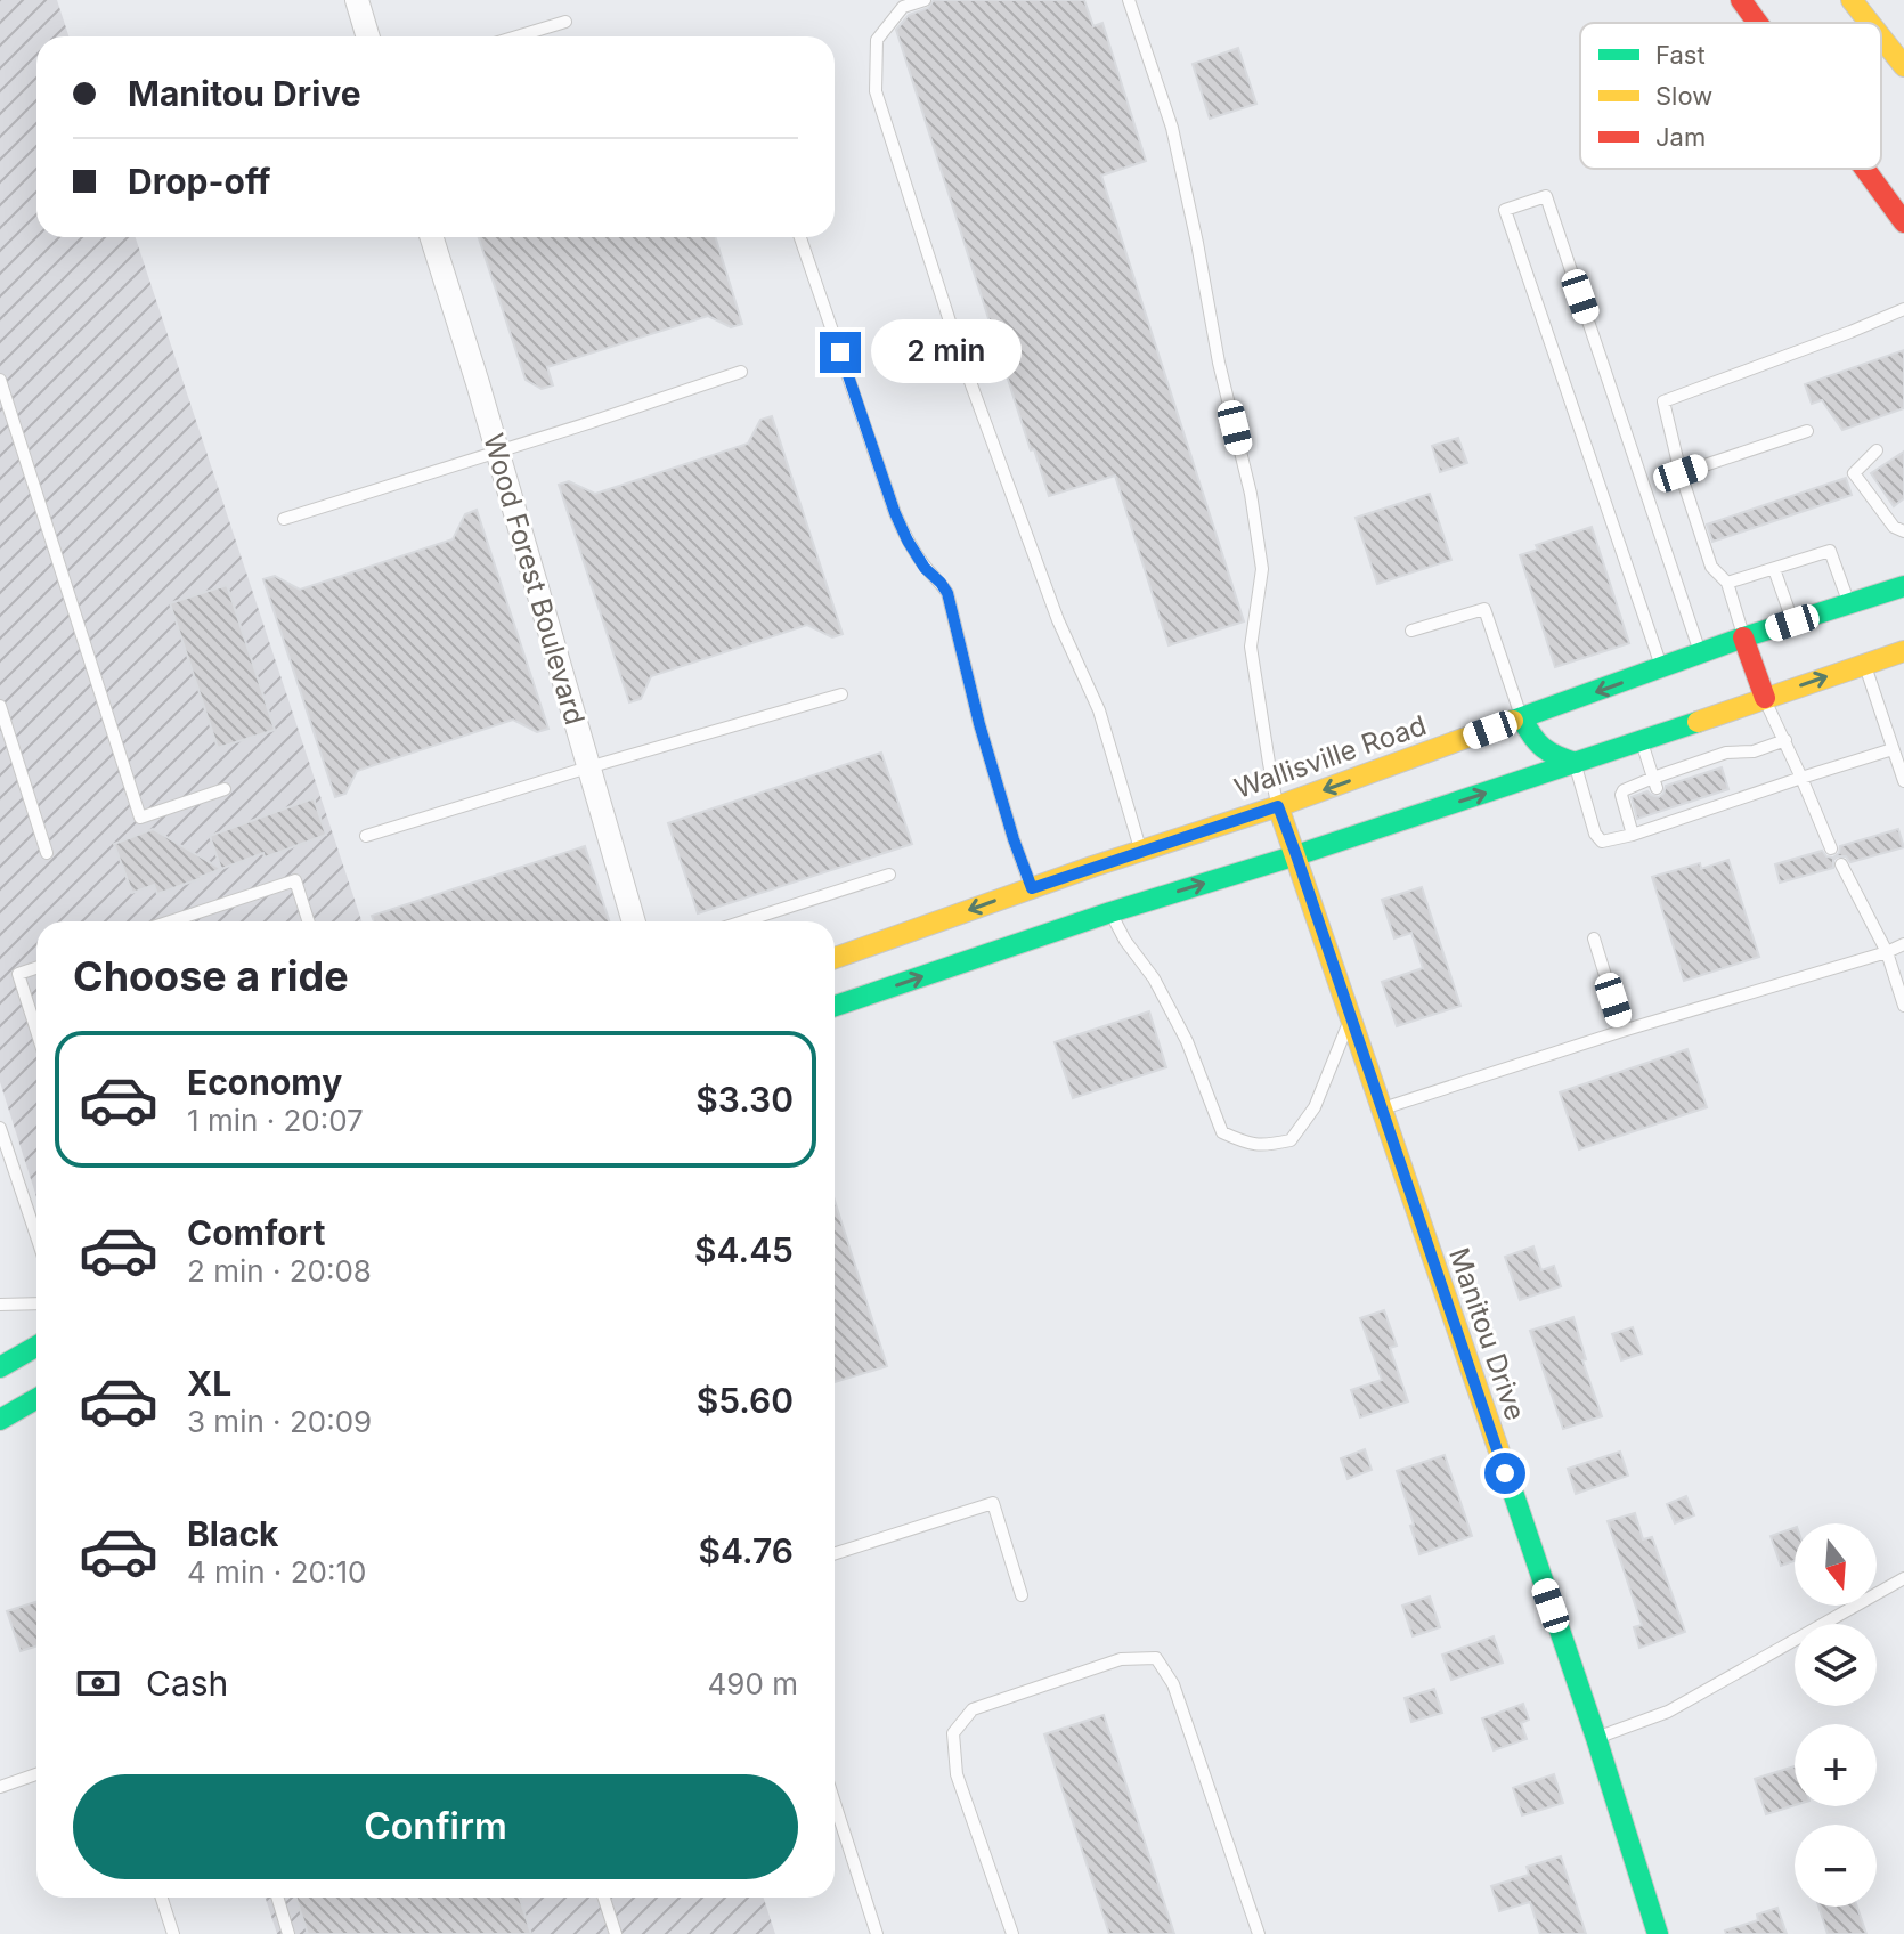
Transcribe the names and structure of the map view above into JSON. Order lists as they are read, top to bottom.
{
  "streets": {
    "main road": ["Wallisville Road", "Manitou Drive"],
    "street": ["Wood Forest Boulevard"]
  },
  "crossings": [
    ["Wallisville Road", "Manitou Drive"]
  ],
  "legend": ["Fast", "Slow", "Jam"],
  "north": "bottom",
  "page": {
    "banner": ["Manitou Drive", "Drop-off"],
    "bubble": "2 min",
    "heading": "Choose a ride",
    "list": [
      {
        "name": "Economy",
        "note": "1 min · 20:07",
        "value": "$3.30"
      },
      {
        "name": "Comfort",
        "note": "2 min · 20:08",
        "value": "$4.45"
      },
      {
        "name": "XL",
        "note": "3 min · 20:09",
        "value": "$5.60"
      },
      {
        "name": "Black",
        "note": "4 min · 20:10",
        "value": "$4.76"
      }
    ],
    "map_buttons": ["+", "−"],
    "pay": ["Cash", "490 m"],
    "buttons": "Confirm"
  }
}
